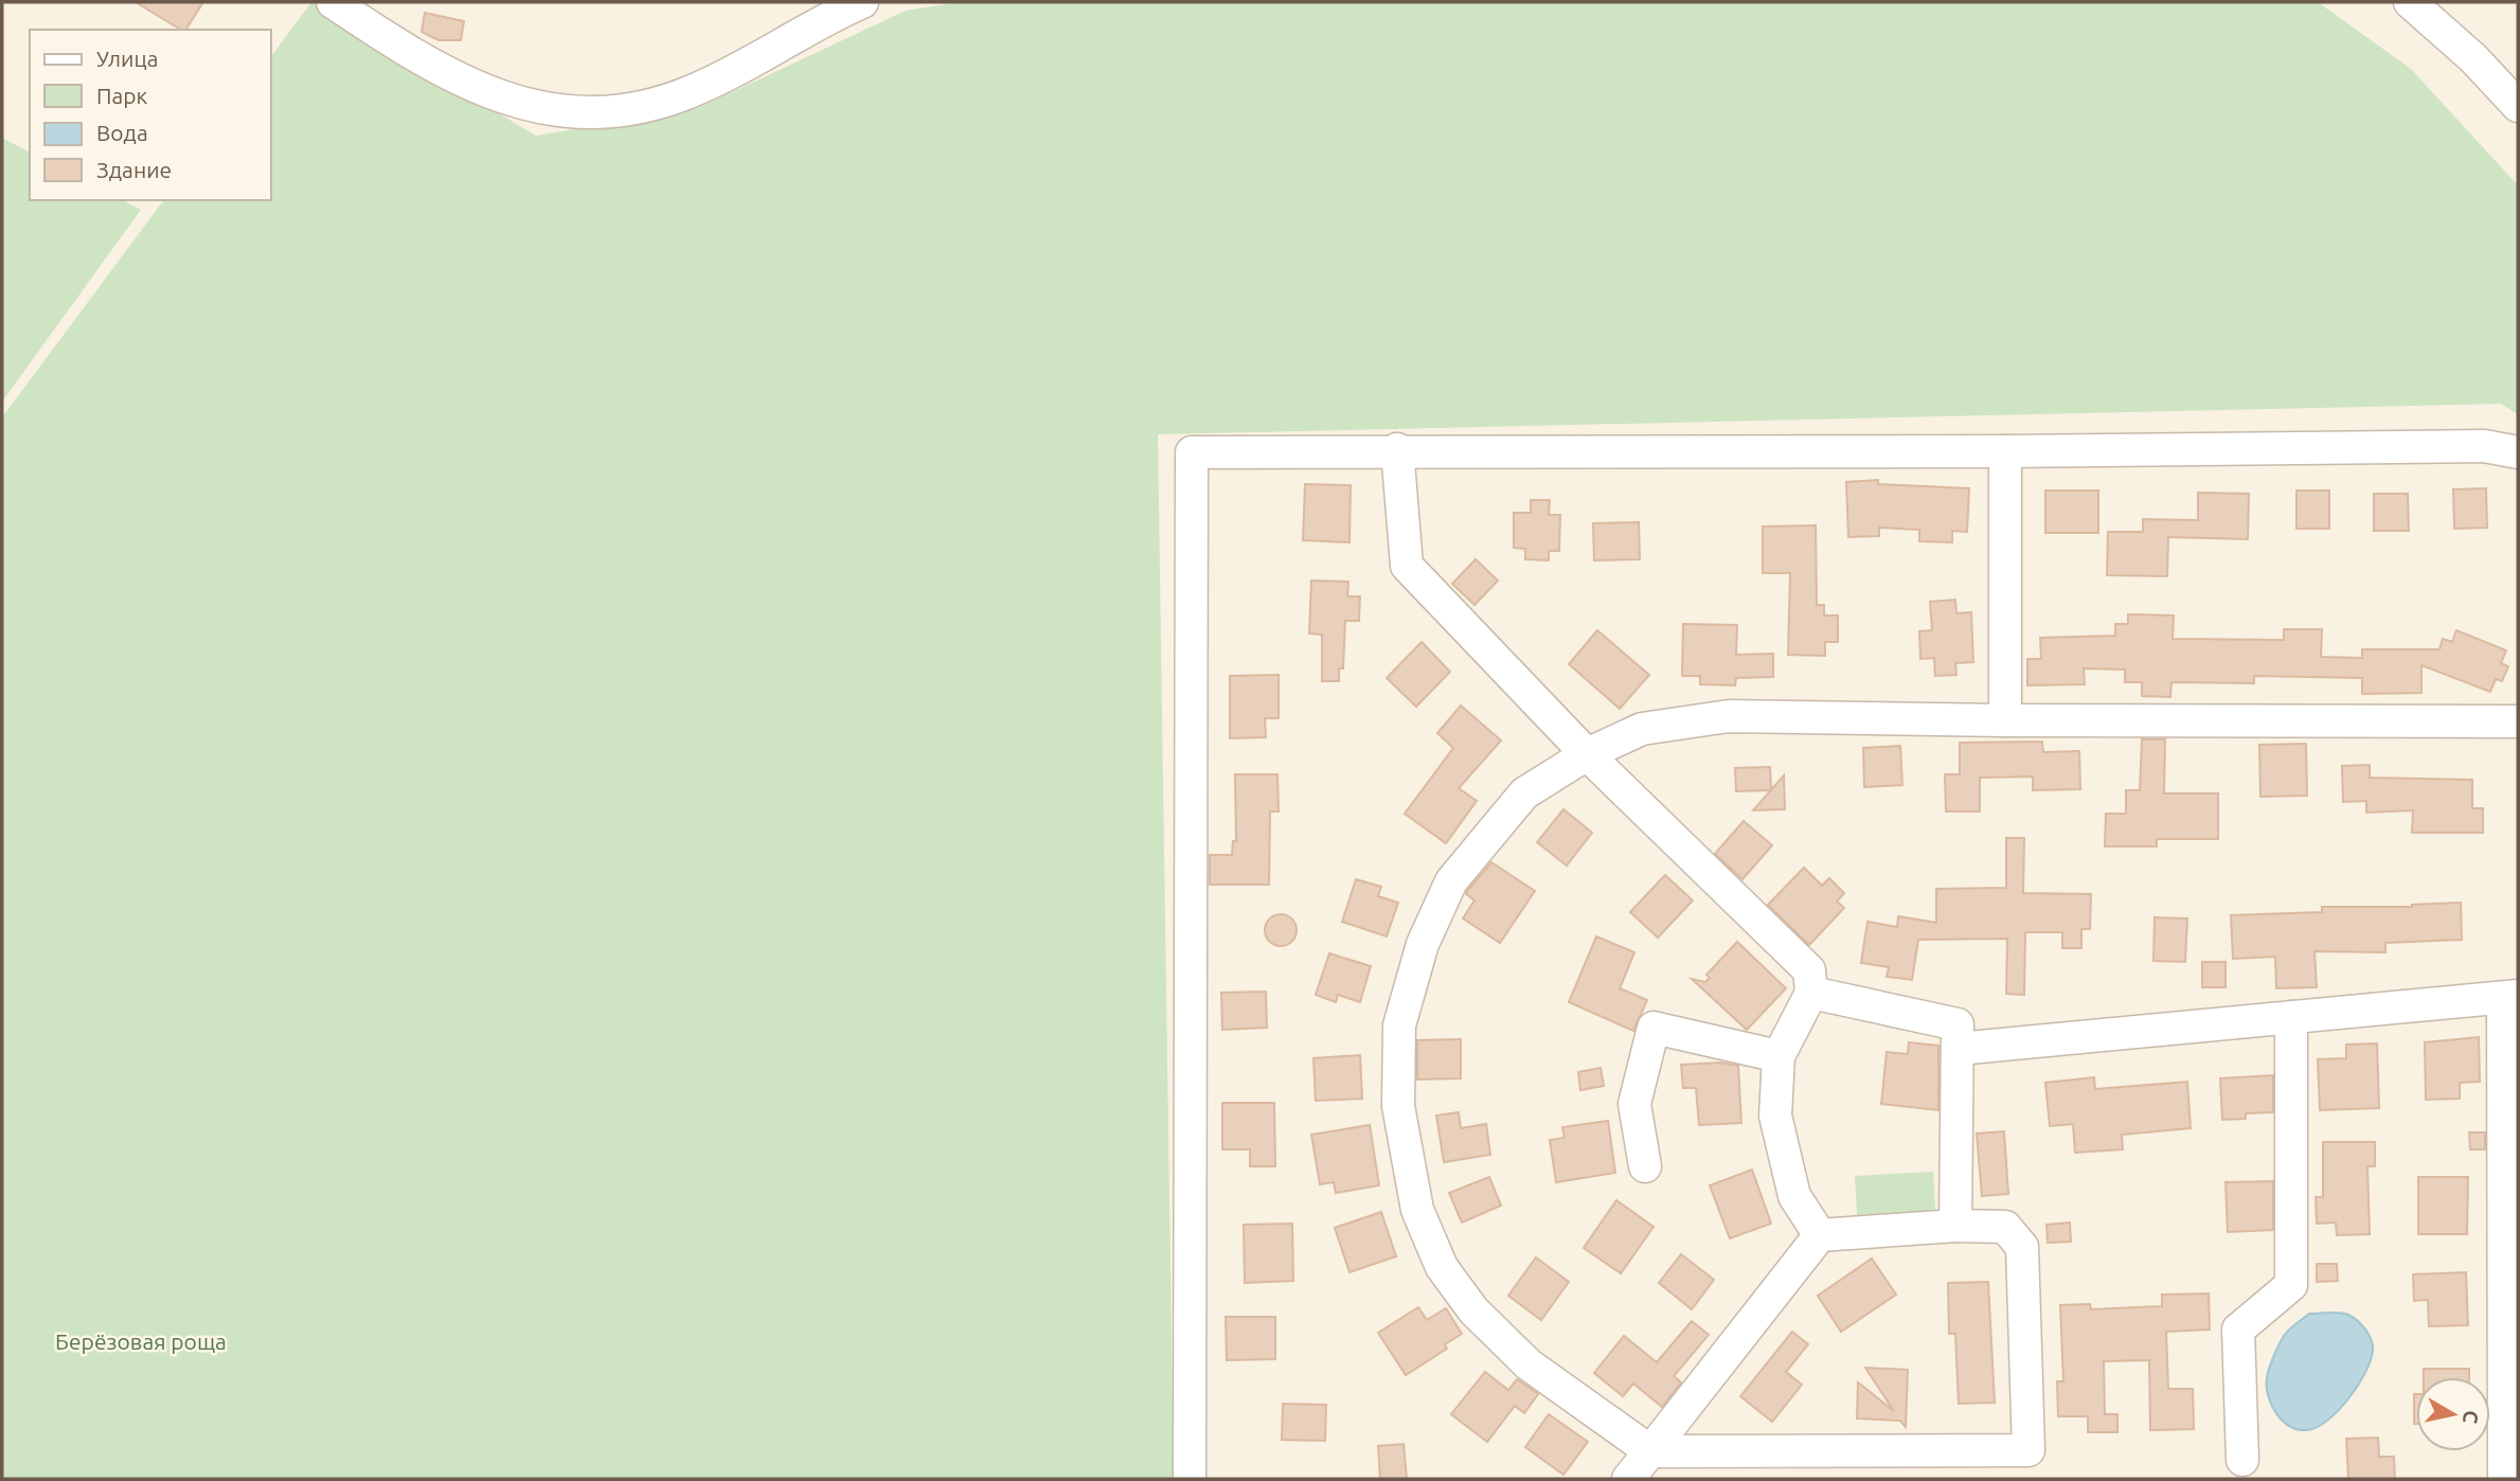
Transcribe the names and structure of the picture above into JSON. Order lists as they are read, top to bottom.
{
  "parks": ["Берёзовая роща"],
  "legend": [
    "Улица",
    "Парк",
    "Вода",
    "Здание"
  ],
  "north": "right"
}
